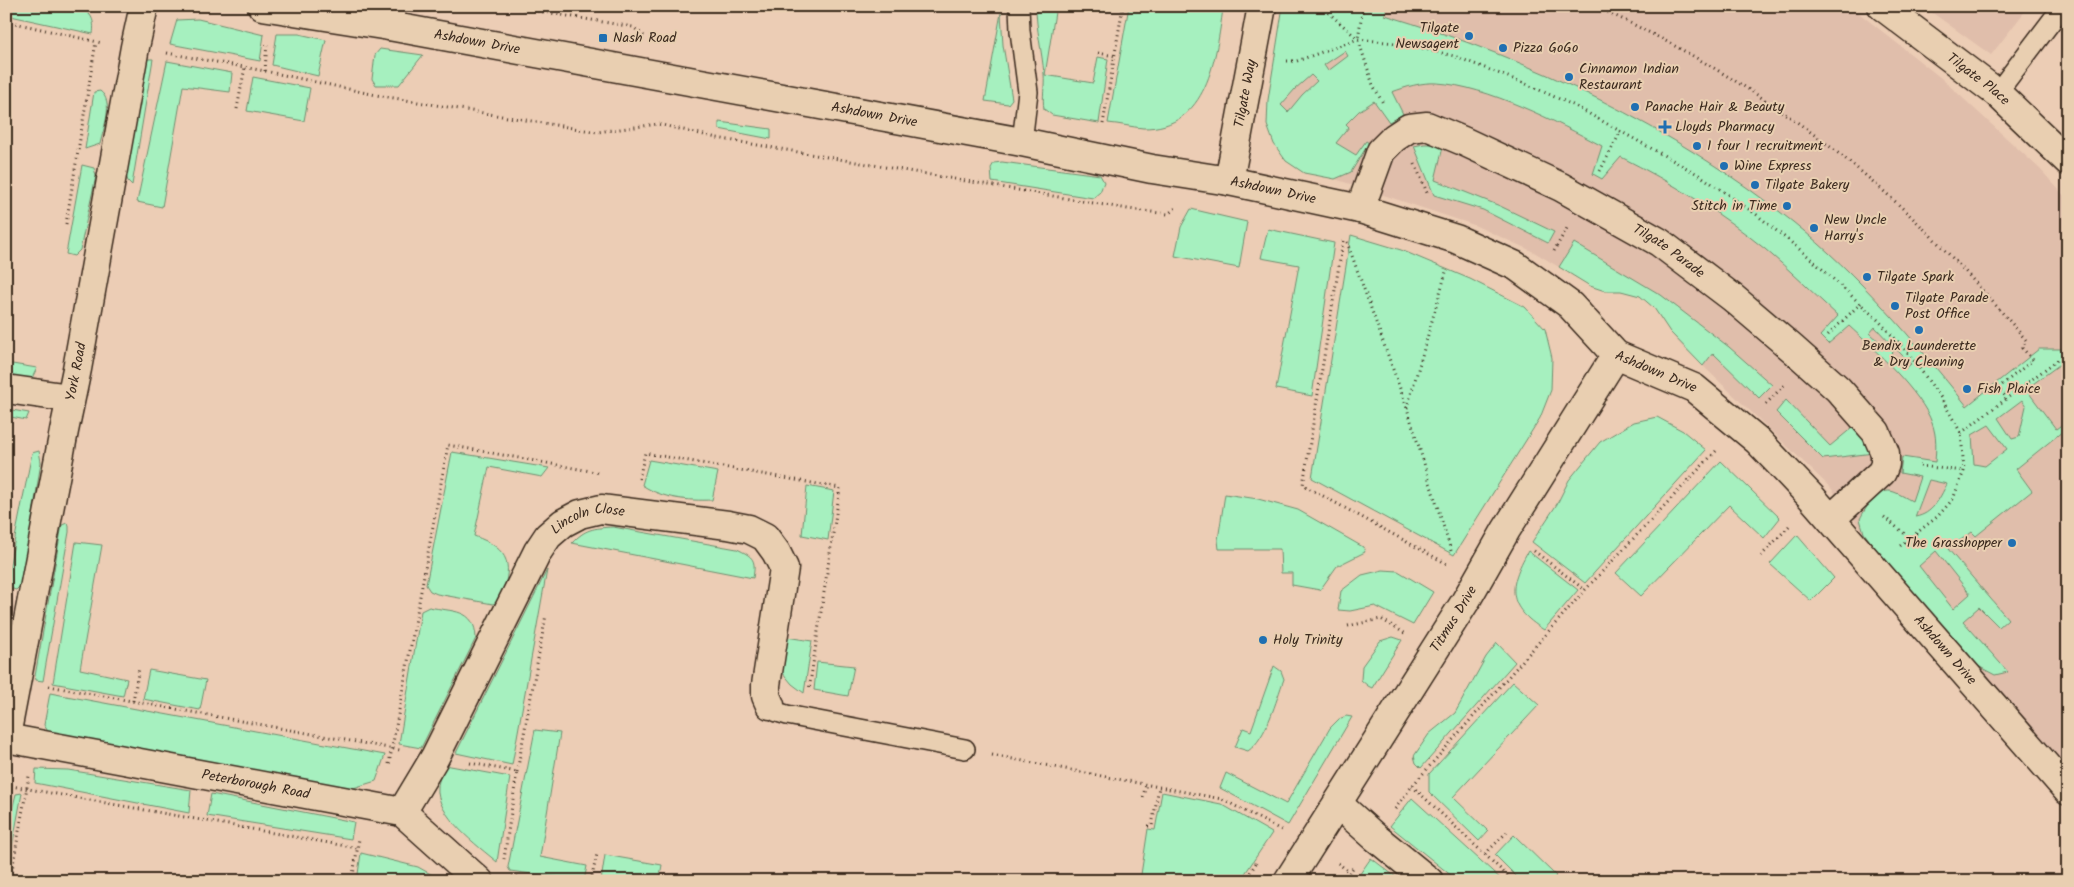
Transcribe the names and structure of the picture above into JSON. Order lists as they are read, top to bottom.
{
  "streets": {
    "street": [
      "Ashdown Drive",
      "Tilgate Place",
      "Tilgate Way",
      "Tilgate Parade",
      "York Road",
      "Lincoln Close",
      "Titmus Drive",
      "Peterborough Road"
    ]
  },
  "crossings": [
    ["Ashdown Drive", "Tilgate Way"],
    ["Ashdown Drive", "Tilgate Parade"],
    ["Ashdown Drive", "Titmus Drive"],
    ["York Road", "Peterborough Road"],
    ["Lincoln Close", "Peterborough Road"]
  ],
  "places": {
    "other": [
      "Tilgate Newsagent",
      "Pizza GoGo",
      "Cinnamon Indian Restaurant",
      "Panache Hair & Beauty",
      "1 four 1 recruitment",
      "Wine Express",
      "Tilgate Bakery",
      "Stitch in Time",
      "New Uncle Harry's",
      "Tilgate Spark",
      "Tilgate Parade Post Office",
      "Bendix Launderette & Dry Cleaning",
      "Fish Plaice",
      "The Grasshopper",
      "Holy Trinity"
    ],
    "transit": ["Nash Road"],
    "health": ["Lloyds Pharmacy"]
  }
}
